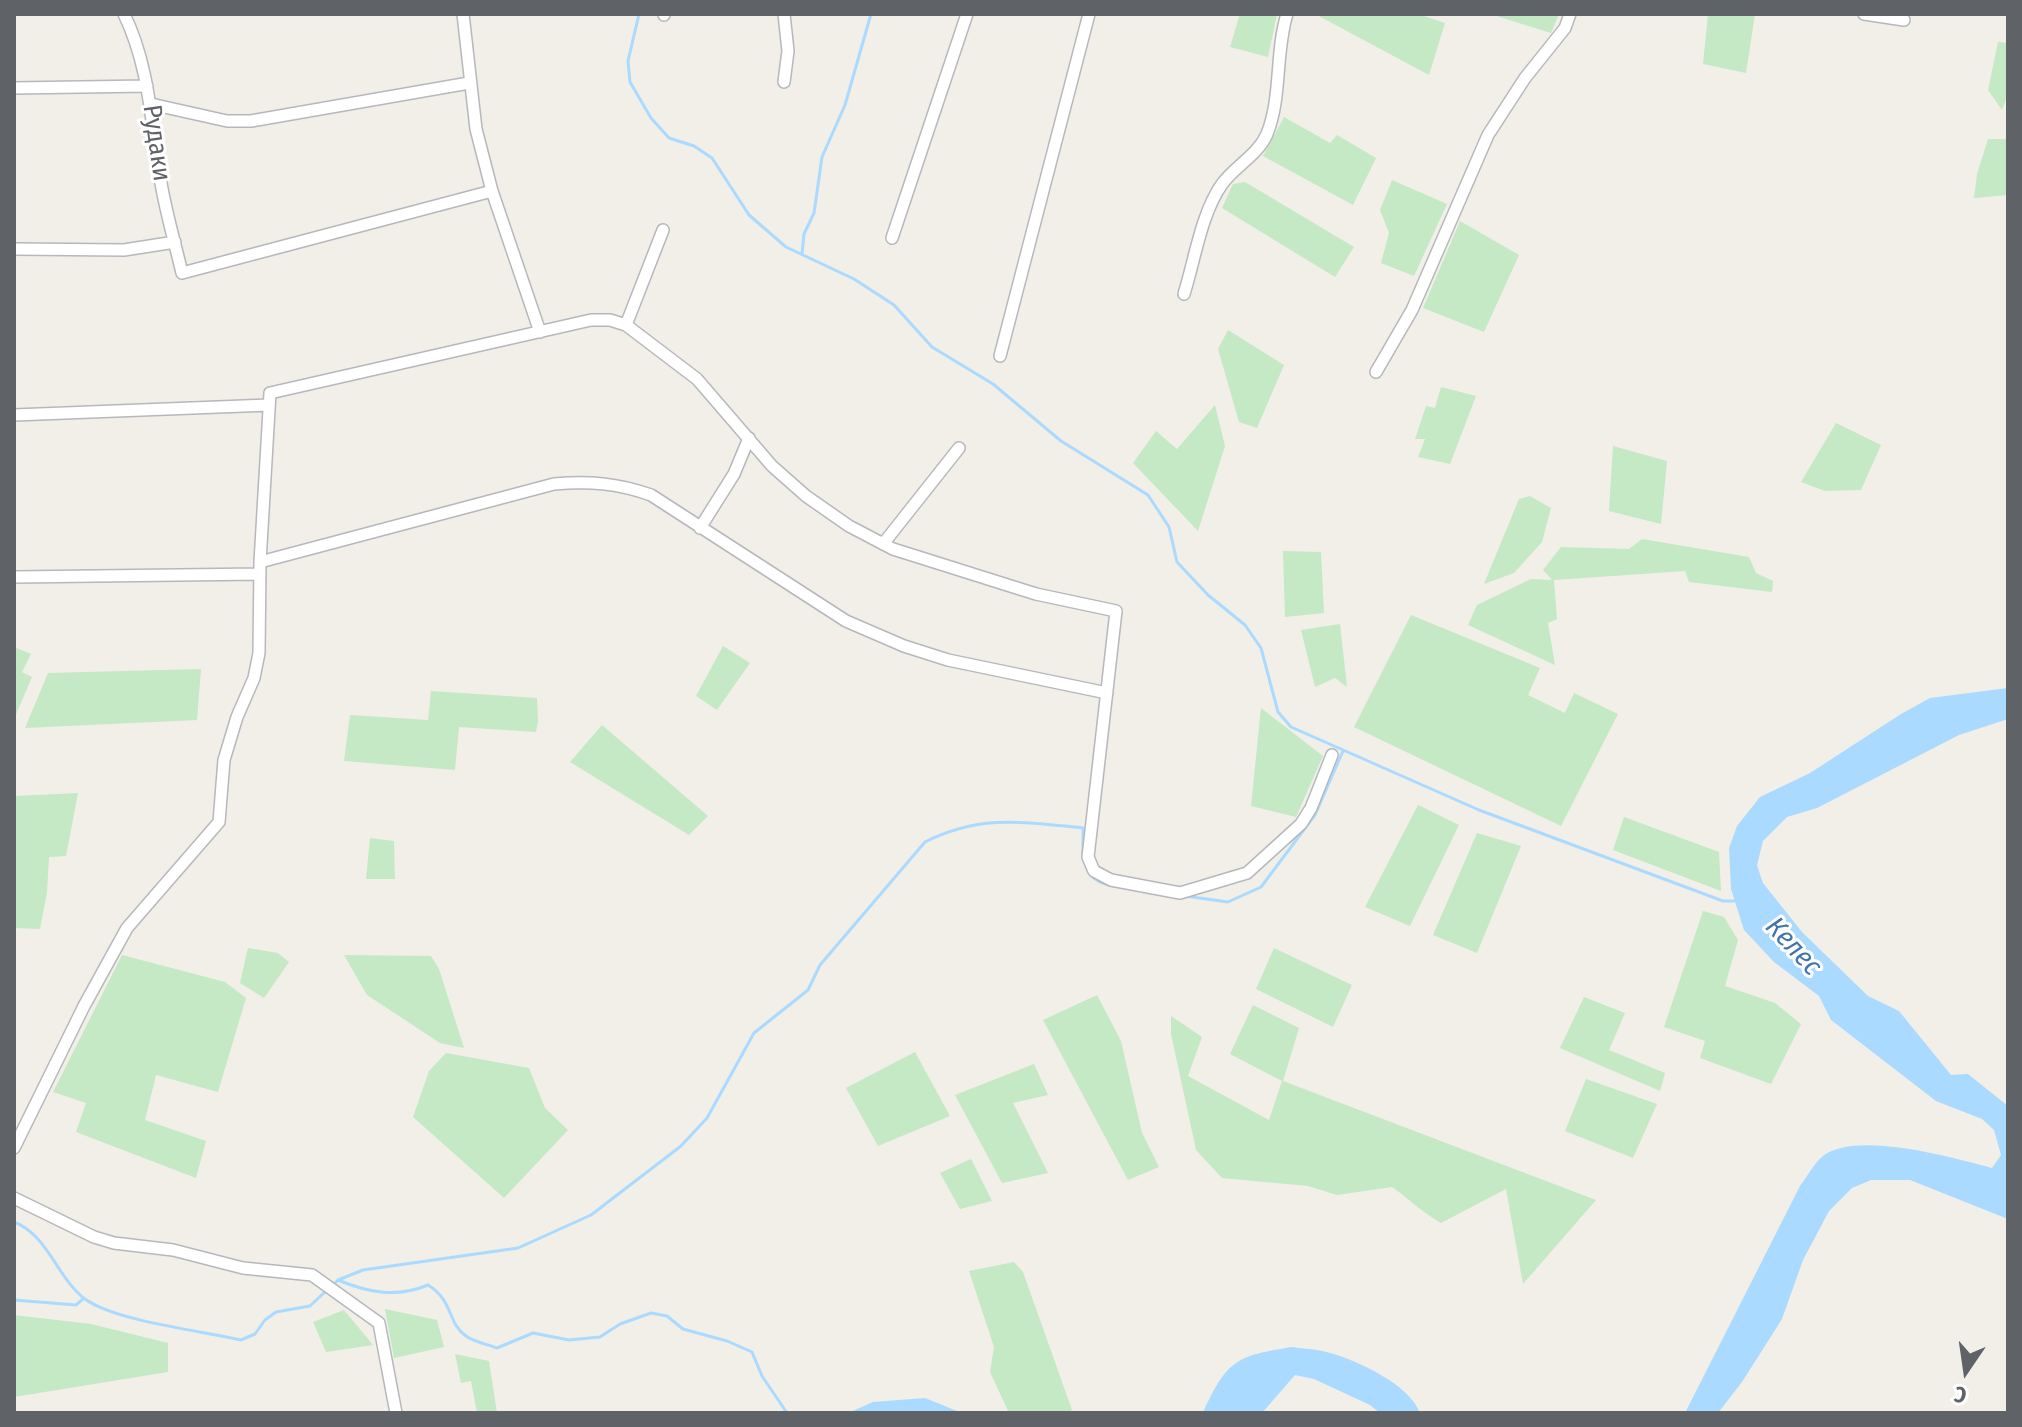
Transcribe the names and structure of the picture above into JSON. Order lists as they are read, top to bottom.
{
  "streets": {
    "street": ["Рудаки"]
  },
  "water": ["Келес"],
  "north": "bottom"
}
